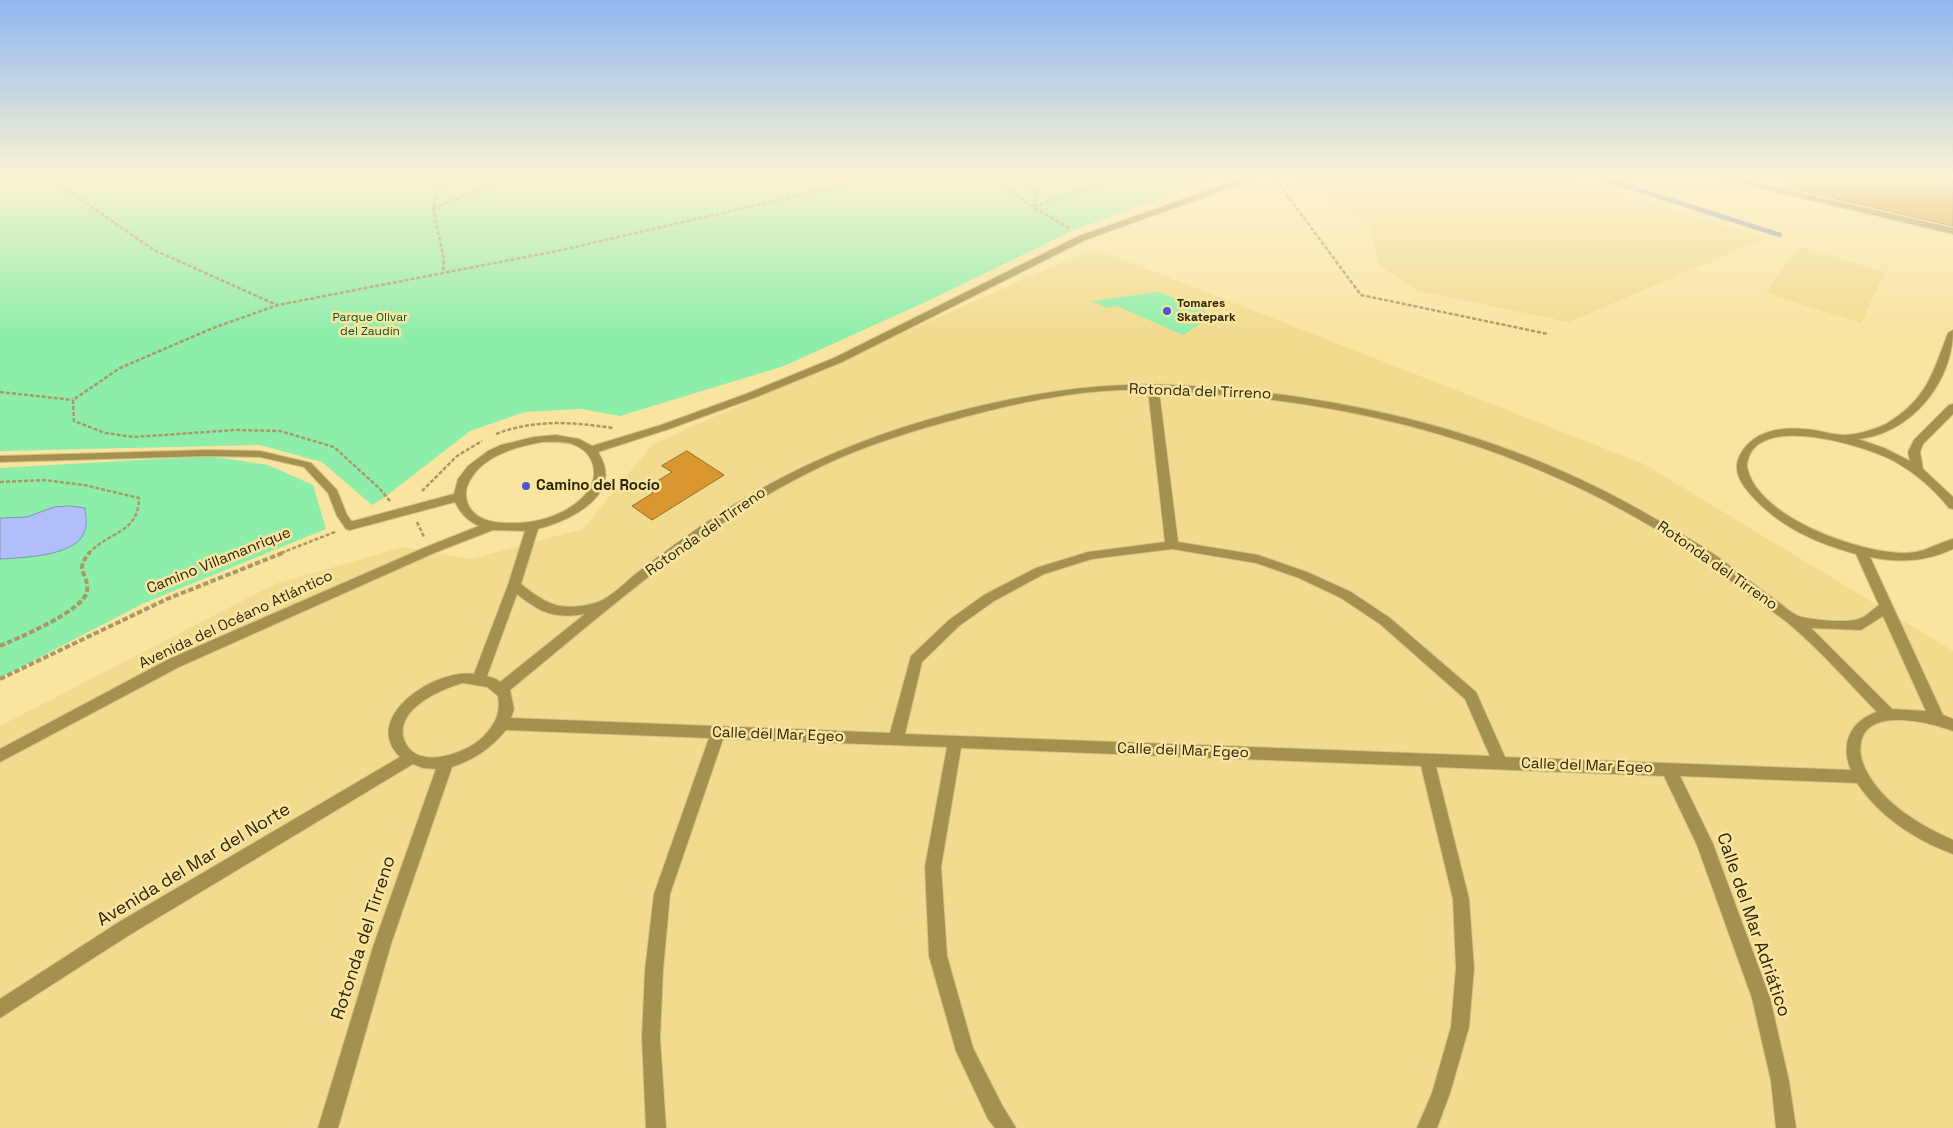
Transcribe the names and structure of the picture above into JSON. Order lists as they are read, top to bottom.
{
  "streets": {
    "street": [
      "Rotonda del Tirreno",
      "Avenida del Océano Atlántico",
      "Calle del Mar Egeo",
      "Avenida del Mar del Norte",
      "Calle del Mar Adriático"
    ],
    "path": ["Camino Villamanrique"]
  },
  "crossings": [
    ["Rotonda del Tirreno", "Calle del Mar Egeo"],
    ["Rotonda del Tirreno", "Avenida del Mar del Norte"],
    ["Calle del Mar Egeo", "Avenida del Mar del Norte"],
    ["Calle del Mar Egeo", "Calle del Mar Adriático"]
  ],
  "parks": ["Parque Olivar del Zaudín"],
  "places": ["Tomares Skatepark", "Camino del Rocío"]
}
